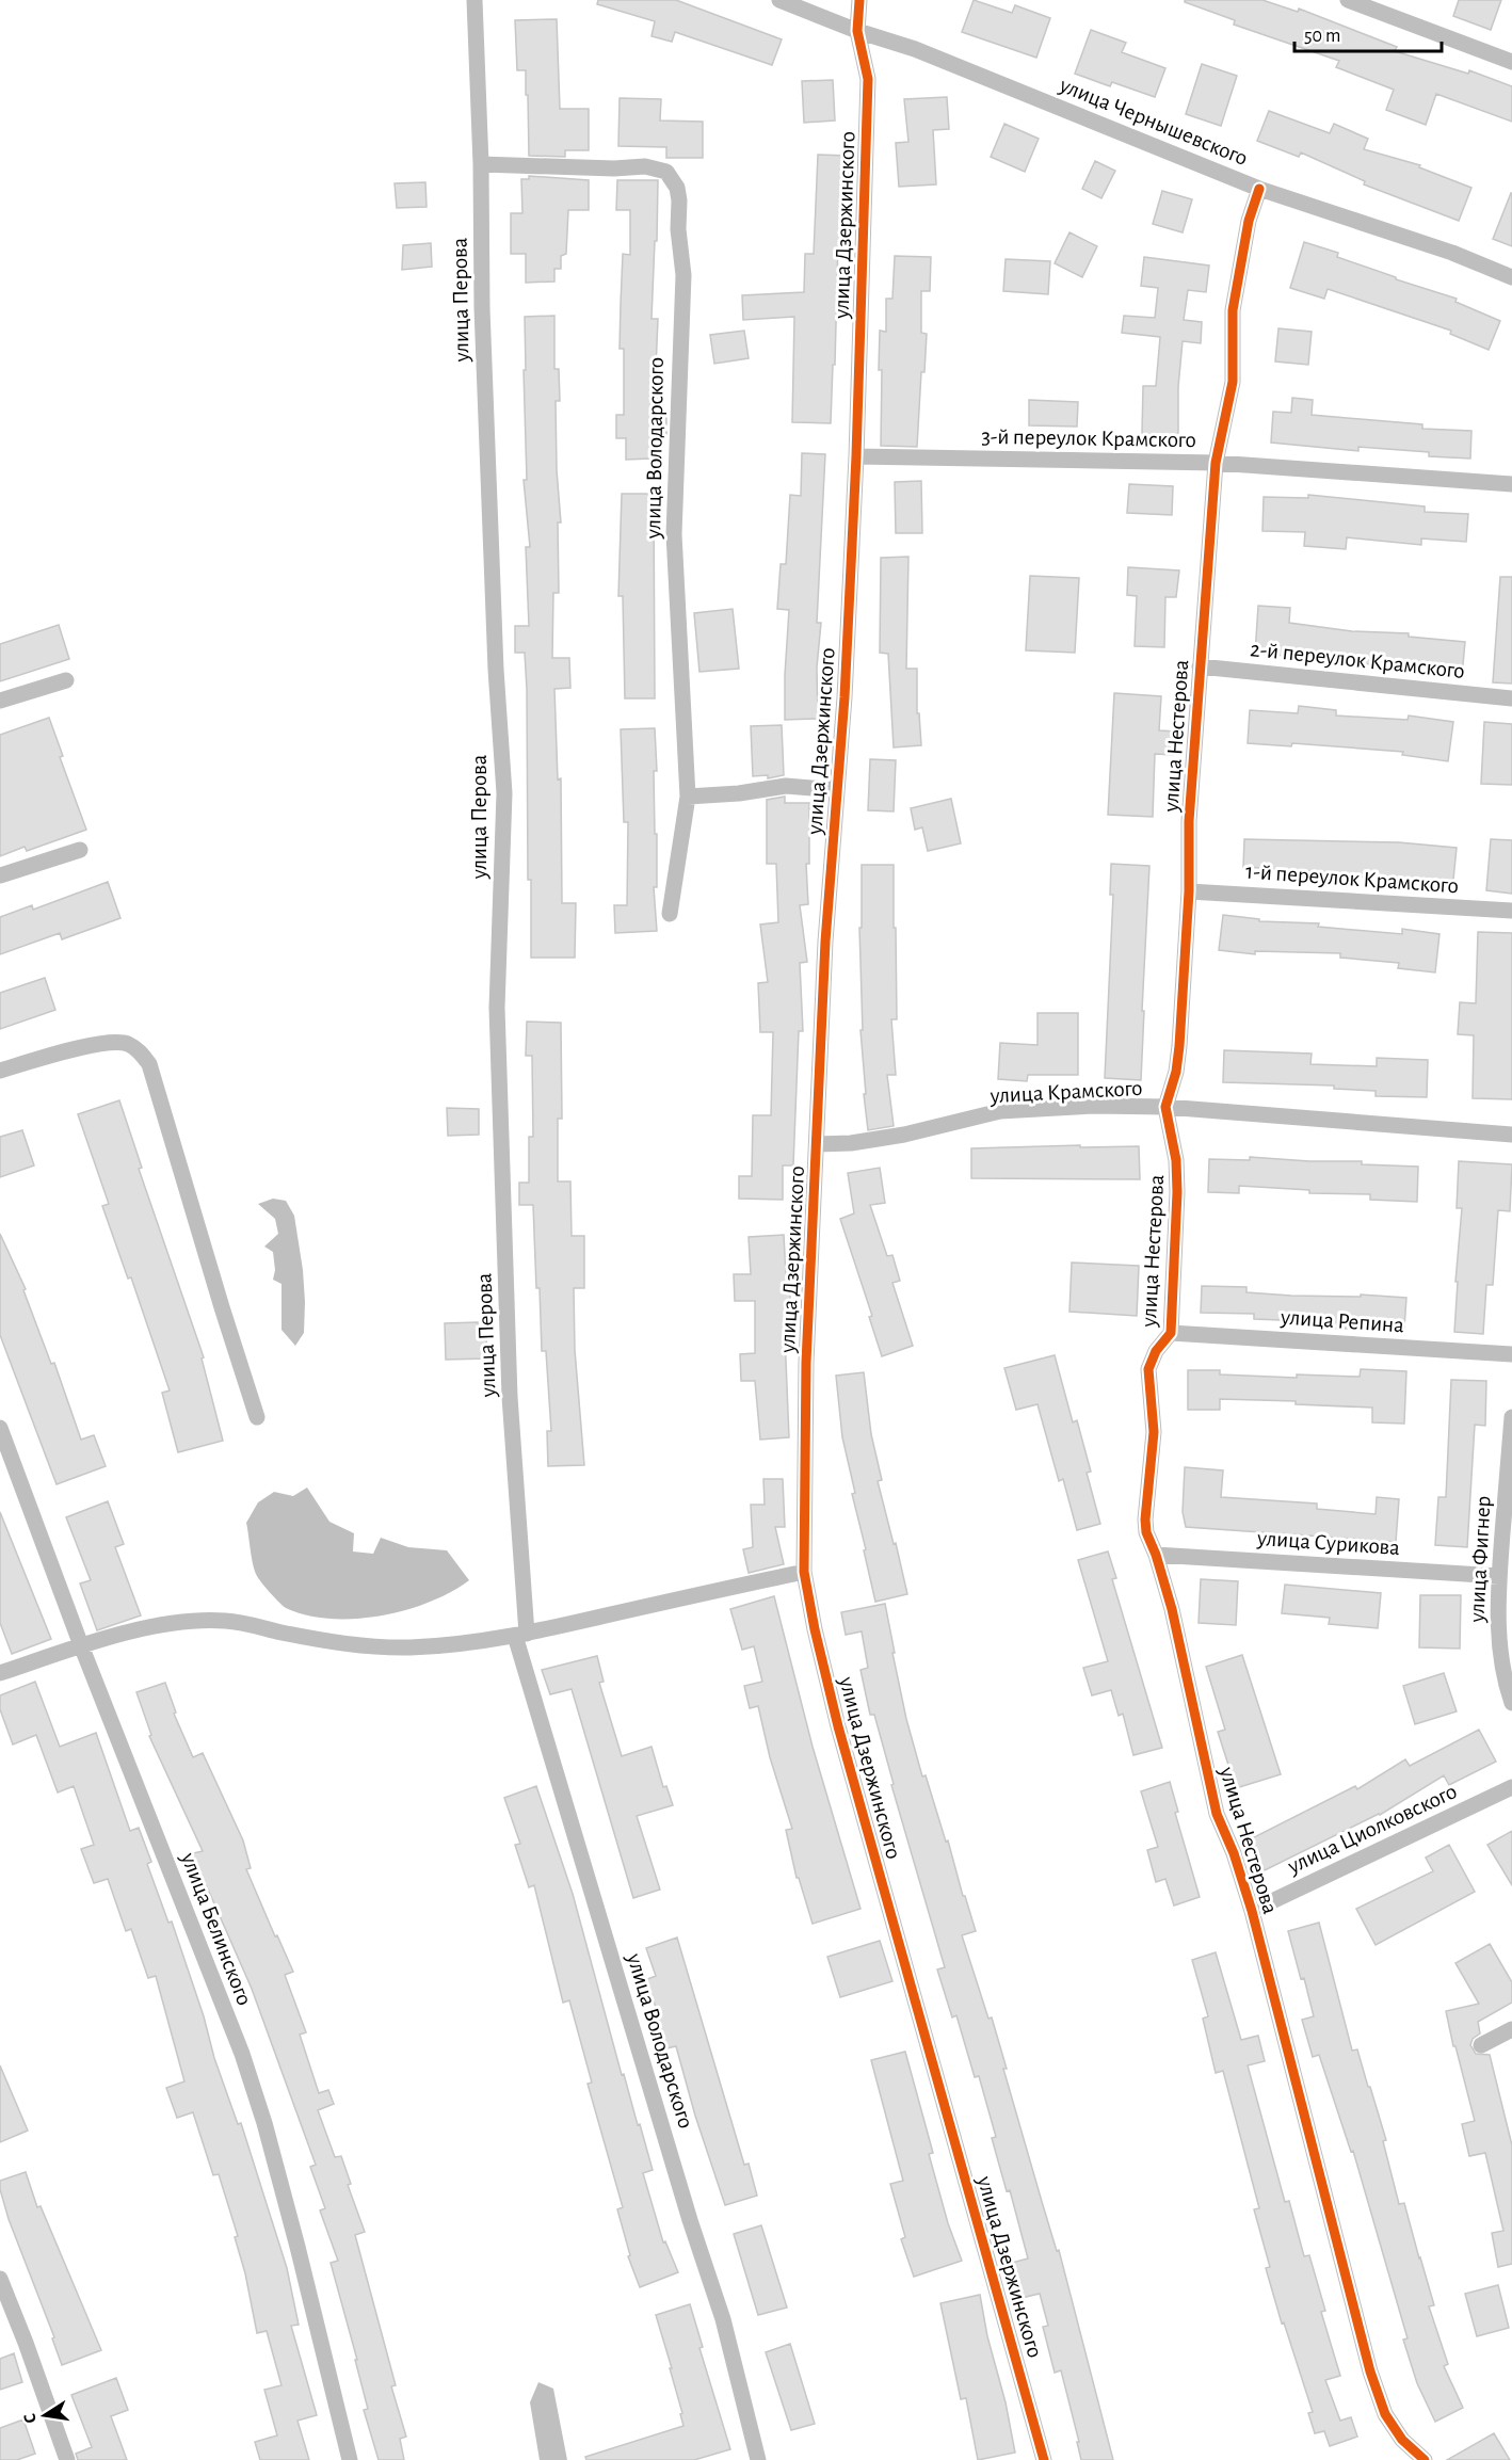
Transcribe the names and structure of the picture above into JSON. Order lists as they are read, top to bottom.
{
  "streets": {
    "street": [
      "улица Чернышевского",
      "улица Дзержинского",
      "улица Перова",
      "3-й переулок Крамского",
      "улица Володарского",
      "2-й переулок Крамского",
      "улица Нестерова",
      "1-й переулок Крамского",
      "улица Крамского",
      "улица Репина",
      "улица Сурикова",
      "улица Фигнер",
      "улица Циолковского",
      "улица Белинского"
    ]
  },
  "crossings": [
    ["улица Чернышевского", "улица Дзержинского"],
    ["улица Чернышевского", "улица Нестерова"],
    ["улица Дзержинского", "3-й переулок Крамского"],
    ["улица Дзержинского", "улица Крамского"],
    ["улица Перова", "улица Володарского"],
    ["3-й переулок Крамского", "улица Нестерова"],
    ["2-й переулок Крамского", "улица Нестерова"],
    ["улица Нестерова", "1-й переулок Крамского"],
    ["улица Нестерова", "улица Крамского"],
    ["улица Нестерова", "улица Репина"],
    ["улица Нестерова", "улица Сурикова"],
    ["улица Нестерова", "улица Циолковского"],
    ["улица Сурикова", "улица Фигнер"]
  ],
  "scale_bar": "50 m",
  "north": "left"
}
